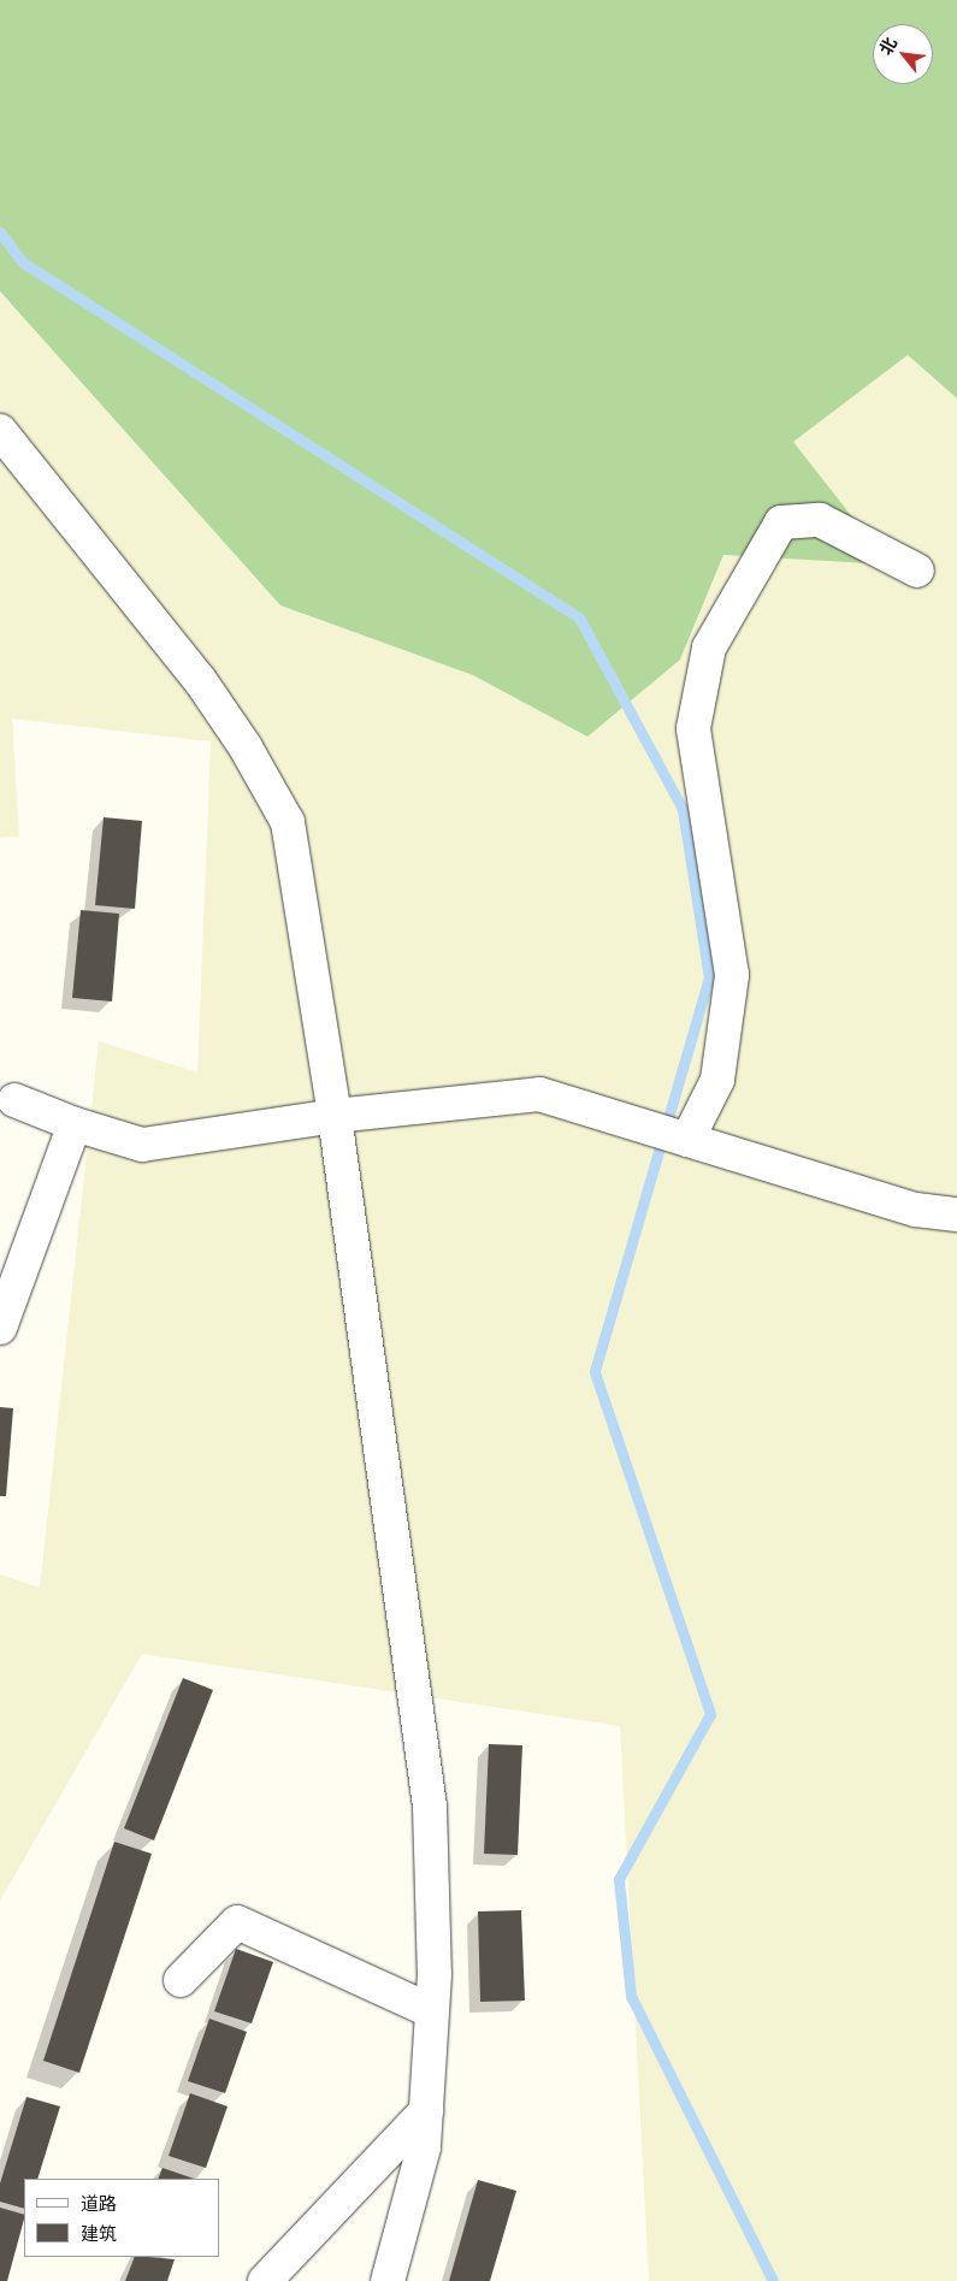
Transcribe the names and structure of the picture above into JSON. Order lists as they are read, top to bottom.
{
  "legend": ["道路", "建筑"],
  "north": "top left"
}
